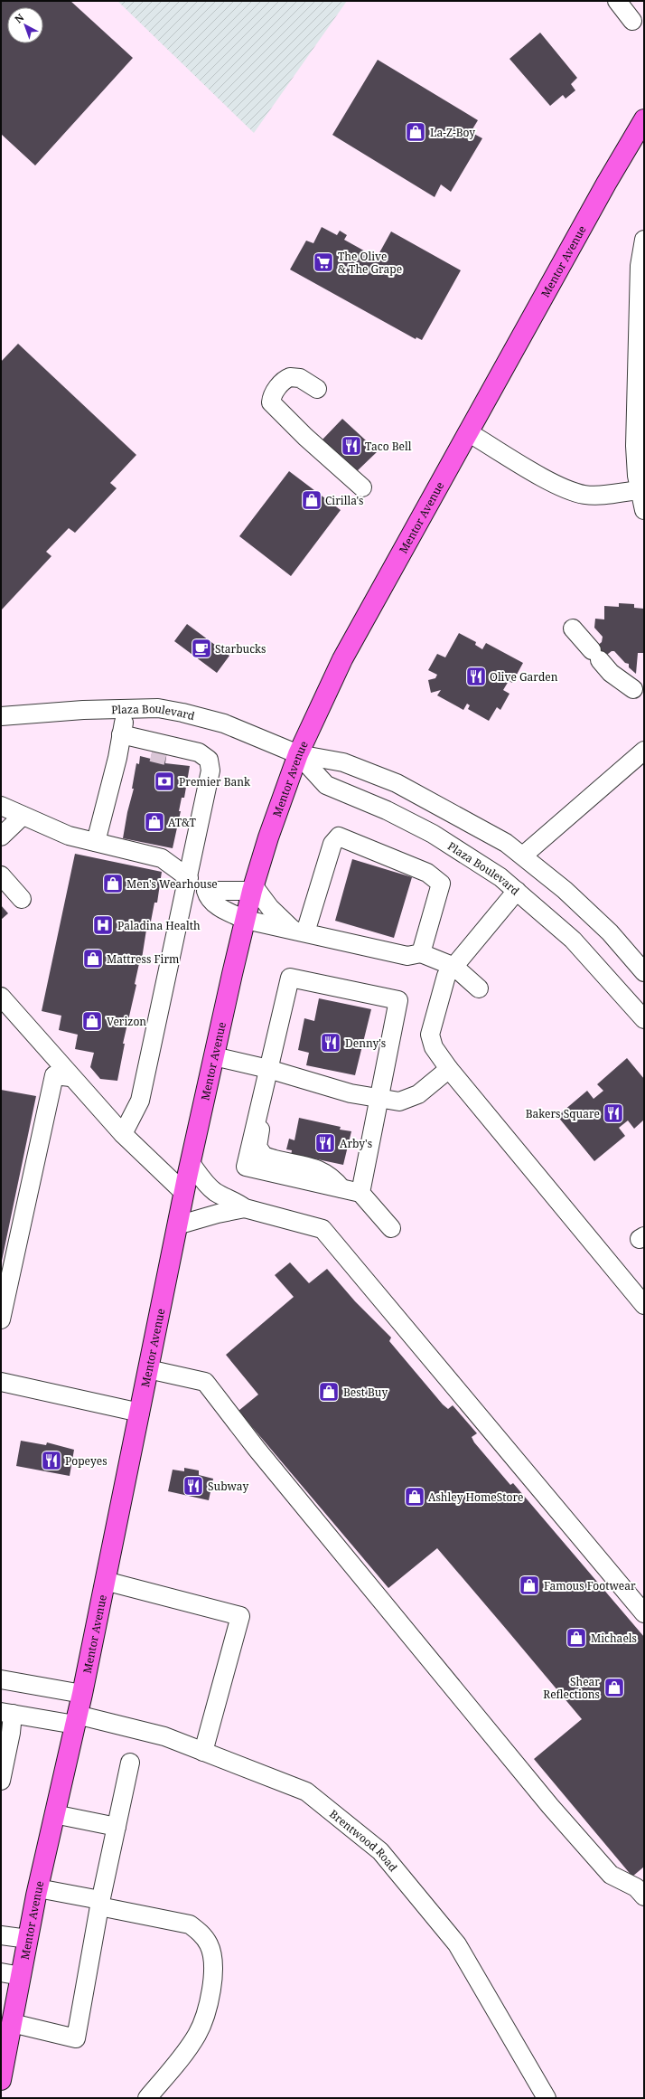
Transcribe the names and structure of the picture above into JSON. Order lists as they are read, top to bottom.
{
  "streets": {
    "main road": ["Mentor Avenue"],
    "street": ["Plaza Boulevard", "Brentwood Road"]
  },
  "crossings": [
    ["Mentor Avenue", "Plaza Boulevard"],
    ["Mentor Avenue", "Brentwood Road"]
  ],
  "places": {
    "shop": [
      "La-Z-Boy",
      "Cirilla's",
      "AT&T",
      "Men's Wearhouse",
      "Mattress Firm",
      "Verizon",
      "Best Buy",
      "Ashley HomeStore",
      "Famous Footwear",
      "Michaels",
      "Shear Reflections"
    ],
    "supermarket": ["The Olive & The Grape"],
    "restaurant": [
      "Taco Bell",
      "Olive Garden",
      "Denny's",
      "Bakers Square",
      "Arby's",
      "Popeyes",
      "Subway"
    ],
    "cafe": ["Starbucks"],
    "bank": ["Premier Bank"],
    "hospital": ["Paladina Health"]
  },
  "north": "top left"
}
